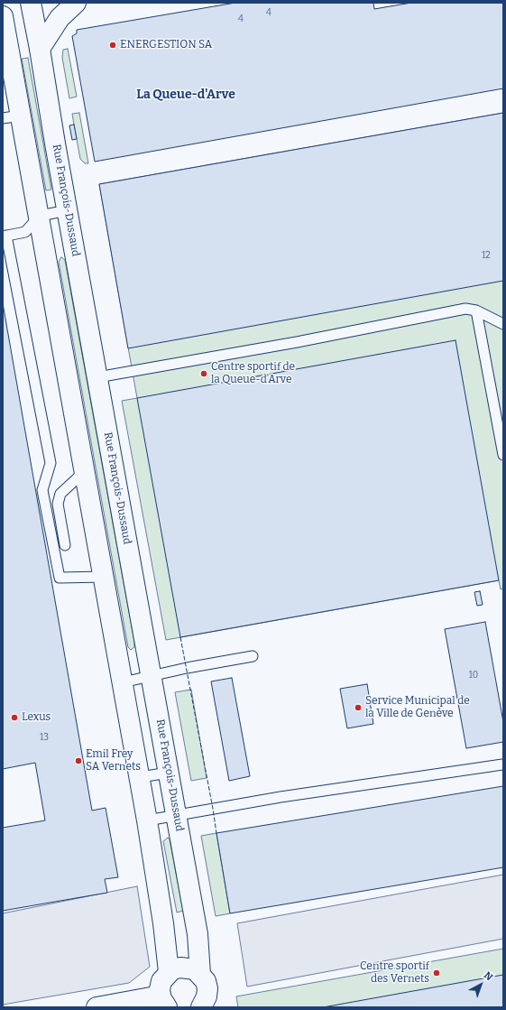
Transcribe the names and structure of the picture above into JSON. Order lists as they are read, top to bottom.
{
  "streets": {
    "main road": ["Rue François-Dussaud"]
  },
  "districts": ["La Queue-d'Arve"],
  "places": [
    "ENERGESTION SA",
    "Centre sportif de la Queue-d'Arve",
    "Service Municipal de la Ville de Genève",
    "Lexus",
    "Emil Frey SA Vernets",
    "Centre sportif des Vernets"
  ],
  "house_numbers": [
    "4",
    "4",
    "12",
    "10",
    "13"
  ],
  "north": "top right"
}
